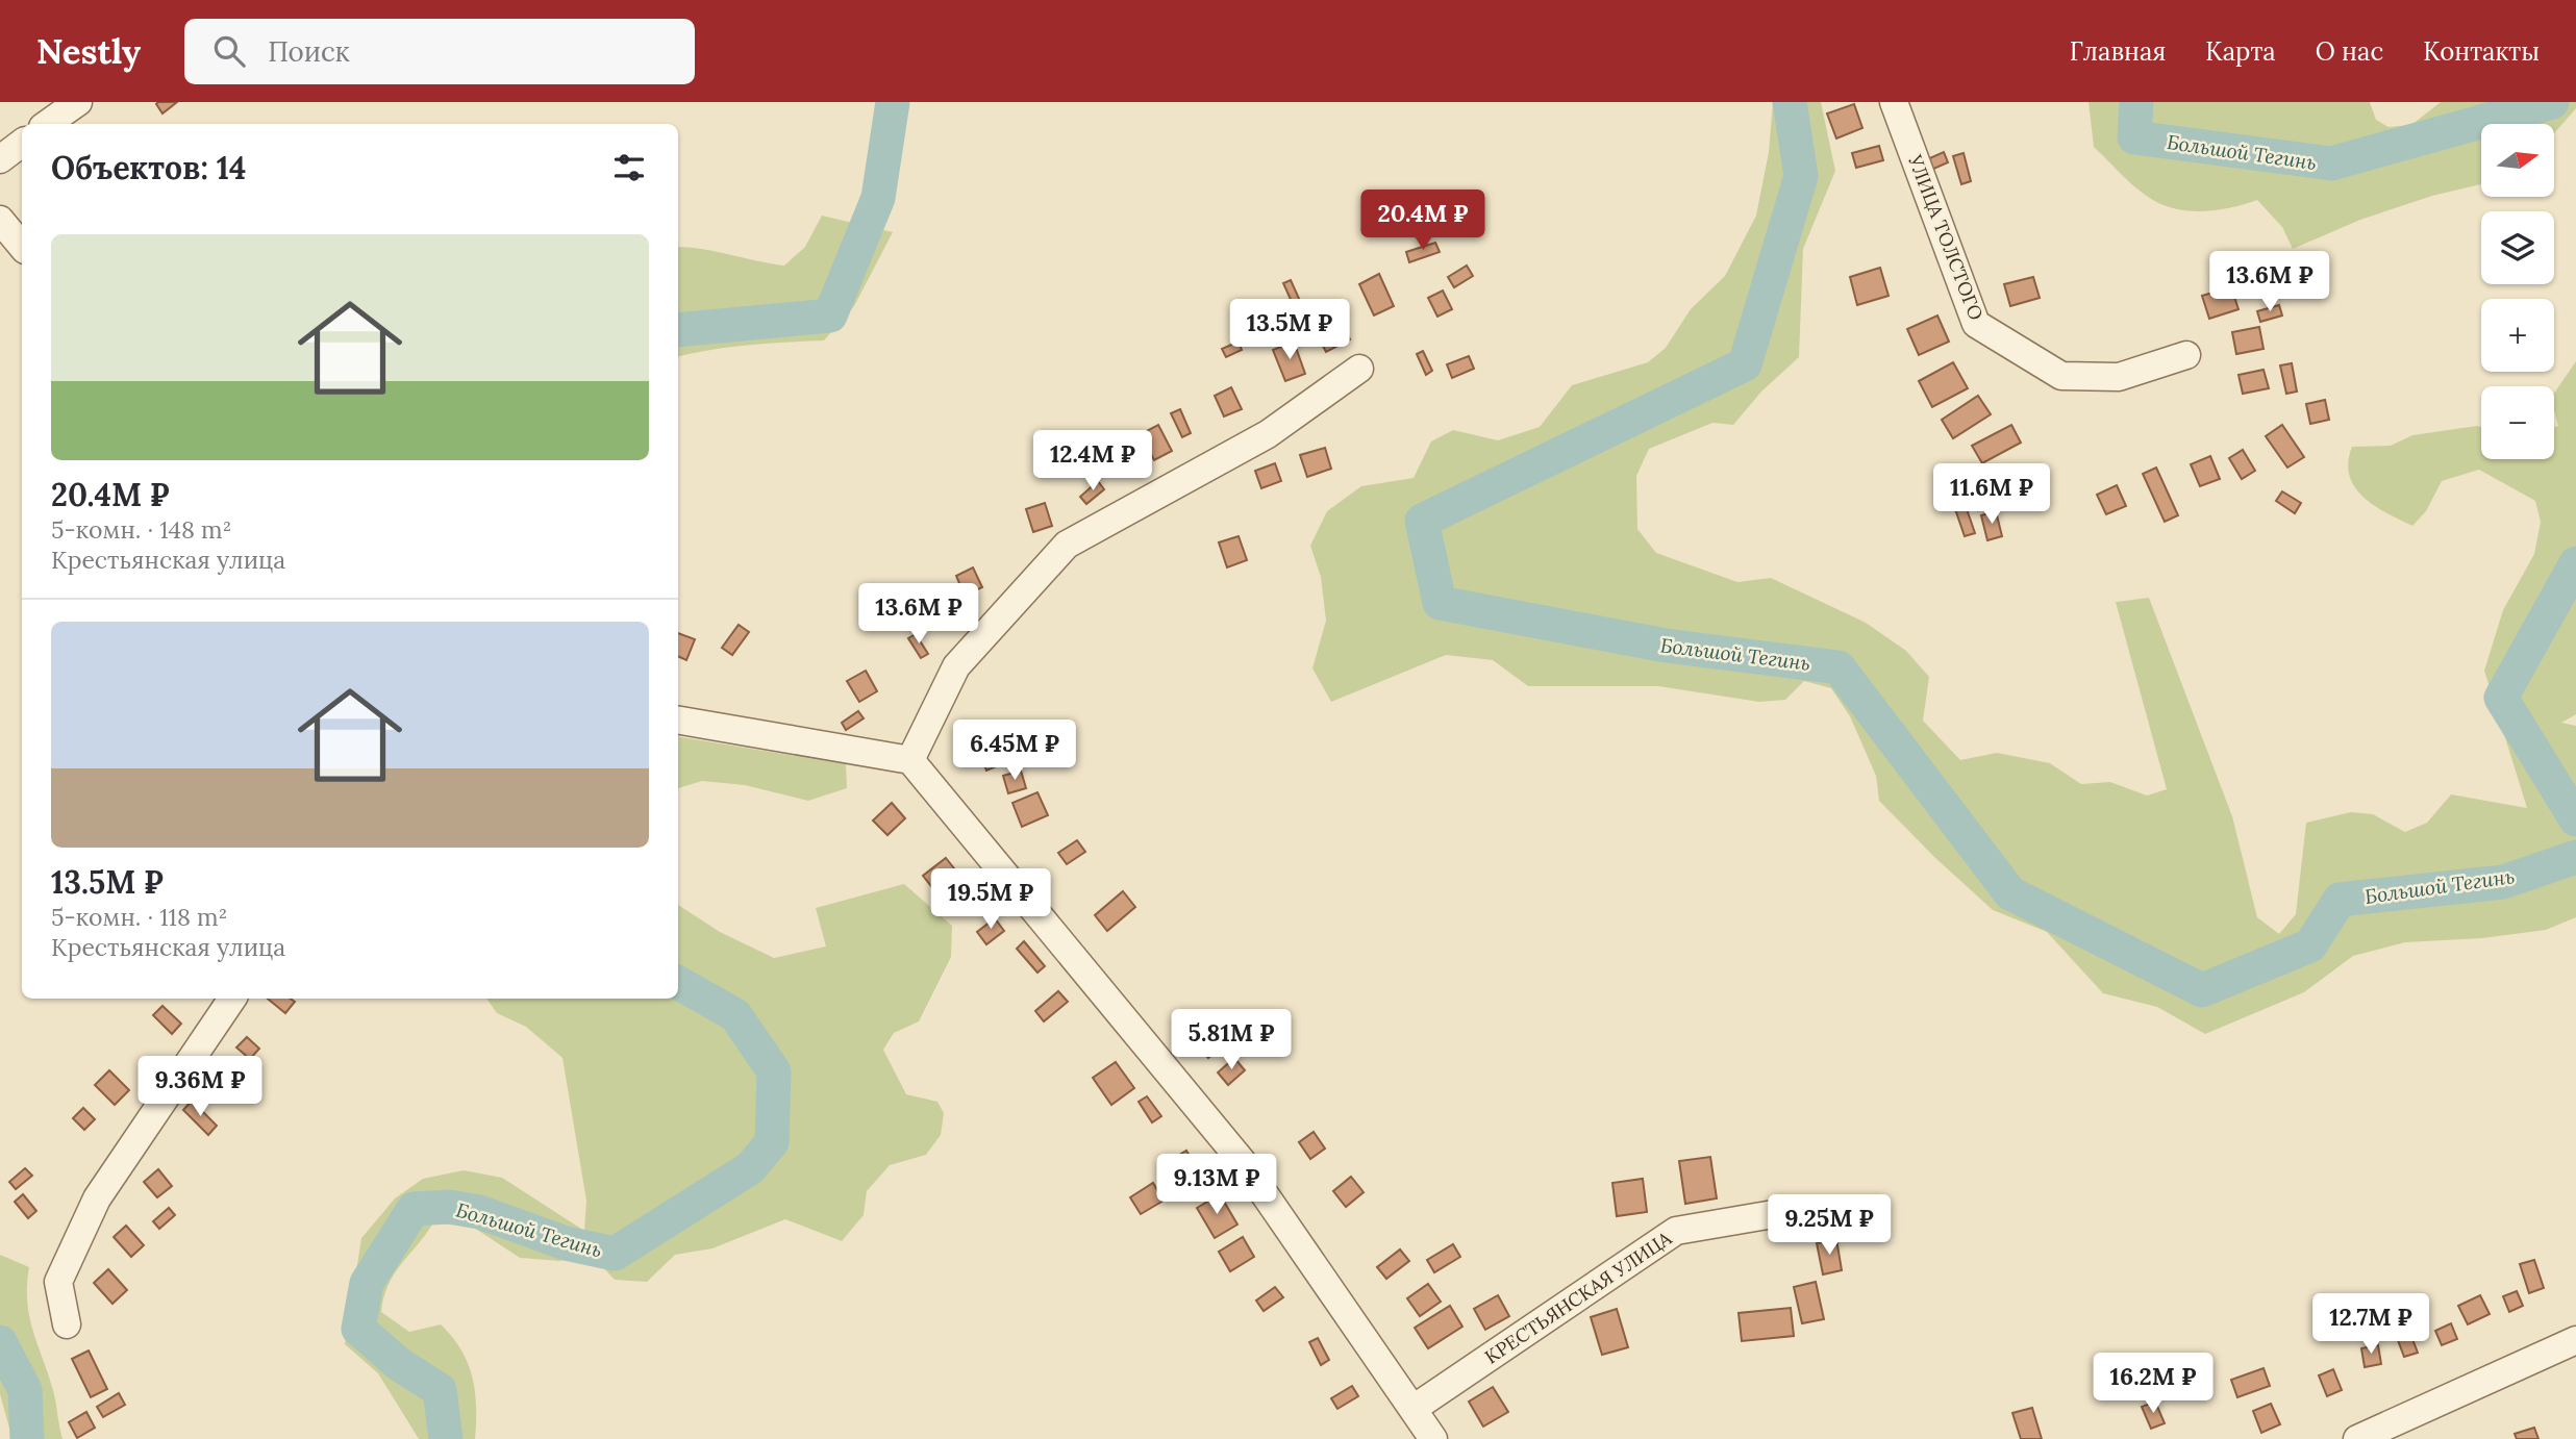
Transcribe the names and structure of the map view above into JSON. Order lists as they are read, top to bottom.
{
  "streets": {
    "street": ["УЛИЦА ТОЛСТОГО", "КРЕСТЬЯНСКАЯ УЛИЦА"]
  },
  "water": ["Большой Тегинь"],
  "north": "right",
  "page": {
    "header": "Nestly",
    "search": "Поиск",
    "nav": [
      "Главная",
      "Карта",
      "О нас",
      "Контакты"
    ],
    "map_buttons": ["+", "−"],
    "heading": "Объектов: 14",
    "price": [
      "20.4M ₽",
      "13.6M ₽",
      "13.5M ₽",
      "12.4M ₽",
      "11.6M ₽",
      "13.6M ₽",
      "6.45M ₽",
      "19.5M ₽",
      "5.81M ₽",
      "9.36M ₽",
      "9.13M ₽",
      "9.25M ₽",
      "12.7M ₽",
      "16.2M ₽"
    ],
    "list": [
      {
        "name": "20.4M ₽",
        "note": "5-комн. · 148 m² · Крестьянская улица"
      },
      {
        "name": "13.5M ₽",
        "note": "5-комн. · 118 m² · Крестьянская улица"
      }
    ]
  }
}
